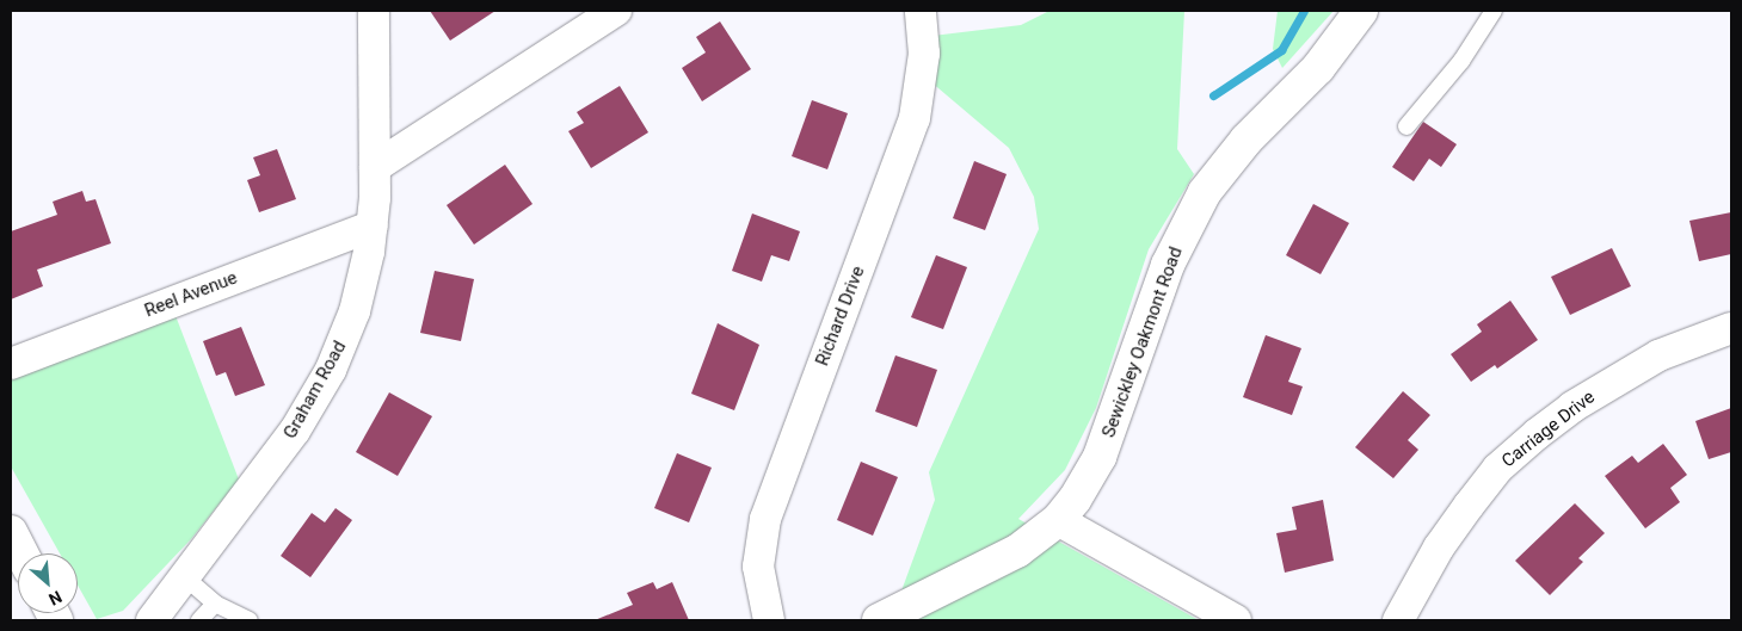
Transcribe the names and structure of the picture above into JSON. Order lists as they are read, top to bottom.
{
  "streets": {
    "main road": ["Sewickley Oakmont Road"],
    "street": [
      "Reel Avenue",
      "Richard Drive",
      "Graham Road",
      "Carriage Drive"
    ]
  },
  "crossings": [
    ["Reel Avenue", "Graham Road"]
  ],
  "north": "bottom right"
}
